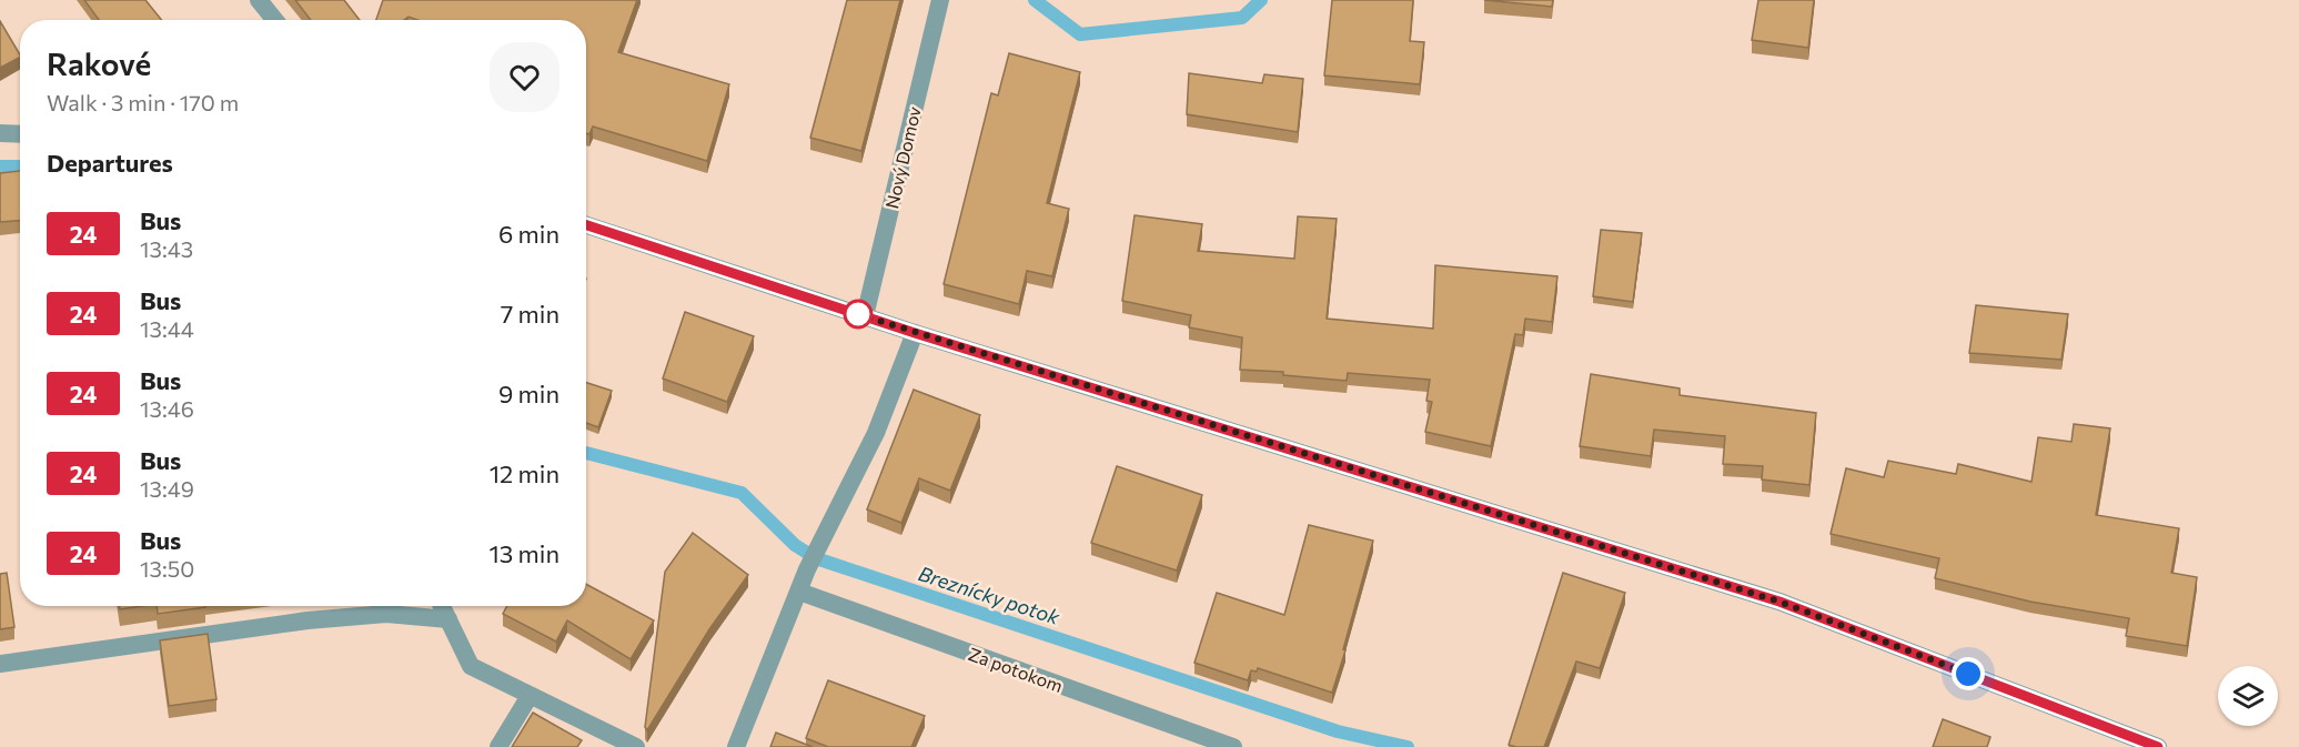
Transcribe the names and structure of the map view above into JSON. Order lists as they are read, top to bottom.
{
  "streets": {
    "street": ["Nový Domov", "Za potokom"]
  },
  "water": ["Breznícky potok"],
  "lines": ["bus line 24"],
  "page": {
    "heading": [
      ["Rakové", "Walk · 3 min · 170 m"],
      "Departures"
    ],
    "list": [
      {
        "mark": "24",
        "name": "Bus",
        "note": "13:43",
        "value": "6 min"
      },
      {
        "mark": "24",
        "name": "Bus",
        "note": "13:44",
        "value": "7 min"
      },
      {
        "mark": "24",
        "name": "Bus",
        "note": "13:46",
        "value": "9 min"
      },
      {
        "mark": "24",
        "name": "Bus",
        "note": "13:49",
        "value": "12 min"
      },
      {
        "mark": "24",
        "name": "Bus",
        "note": "13:50",
        "value": "13 min"
      }
    ]
  }
}
